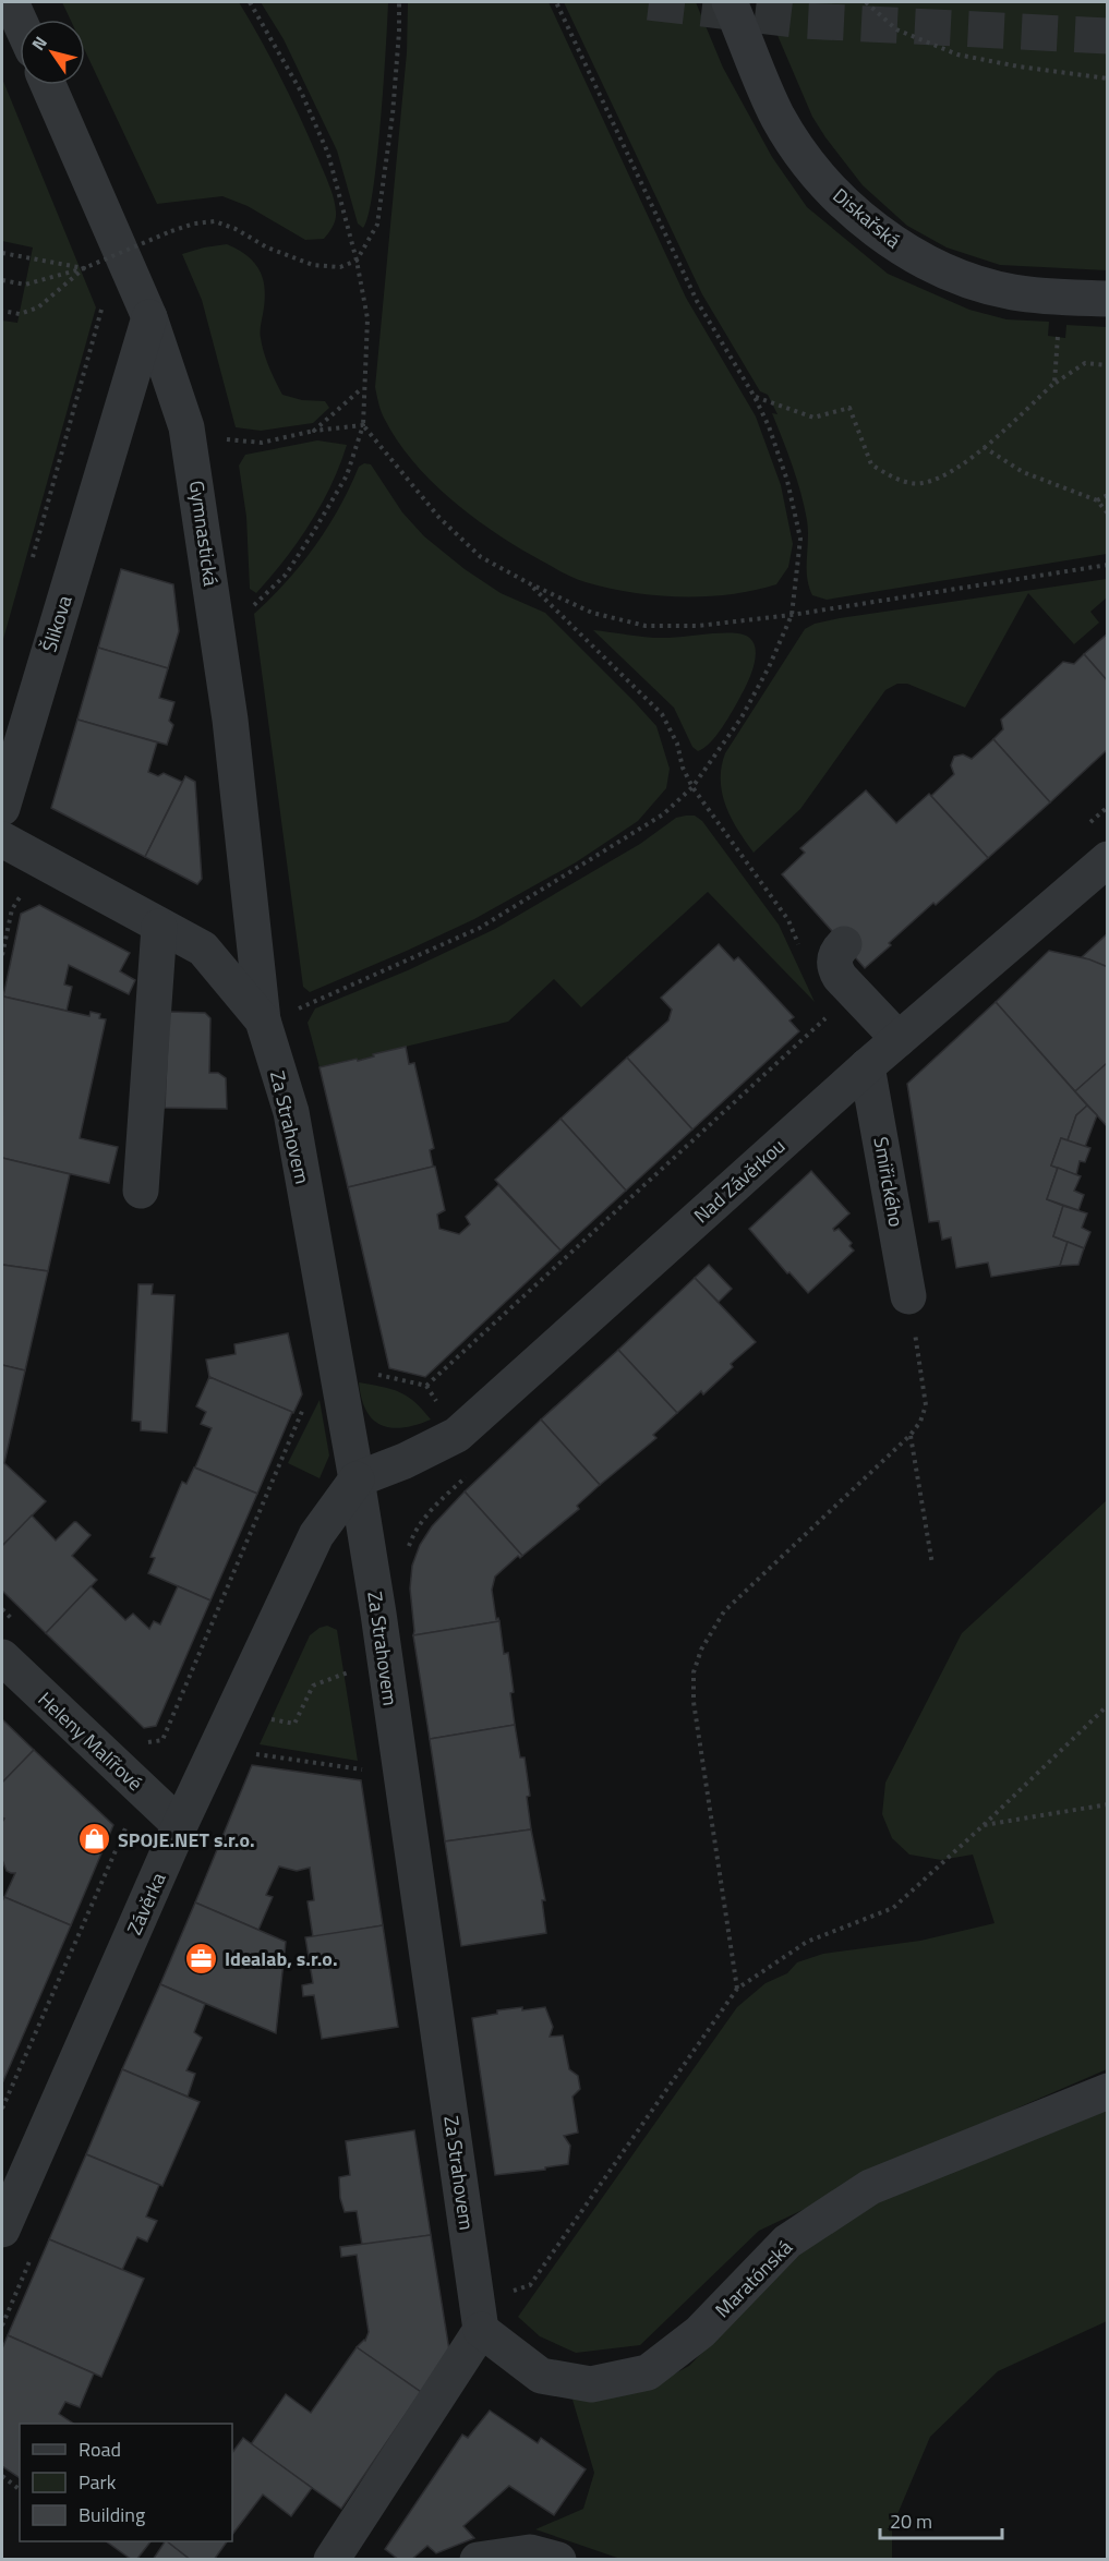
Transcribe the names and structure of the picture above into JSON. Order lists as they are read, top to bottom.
{
  "streets": {
    "street": [
      "Diskařská",
      "Gymnastická",
      "Šlikova",
      "Za Strahovem",
      "Nad Závěrkou",
      "Smiřického",
      "Heleny Malířové",
      "Závěrka",
      "Maratónská"
    ]
  },
  "crossings": [
    ["Gymnastická", "Šlikova"],
    ["Gymnastická", "Za Strahovem"],
    ["Za Strahovem", "Nad Závěrkou"],
    ["Za Strahovem", "Závěrka"],
    ["Za Strahovem", "Maratónská"],
    ["Nad Závěrkou", "Smiřického"],
    ["Nad Závěrkou", "Závěrka"],
    ["Heleny Malířové", "Závěrka"]
  ],
  "places": {
    "shop": ["SPOJE.NET s.r.o."],
    "office": ["Idealab, s.r.o."]
  },
  "legend": ["Road", "Park", "Building"],
  "scale_bar": "20 m",
  "north": "top left"
}
